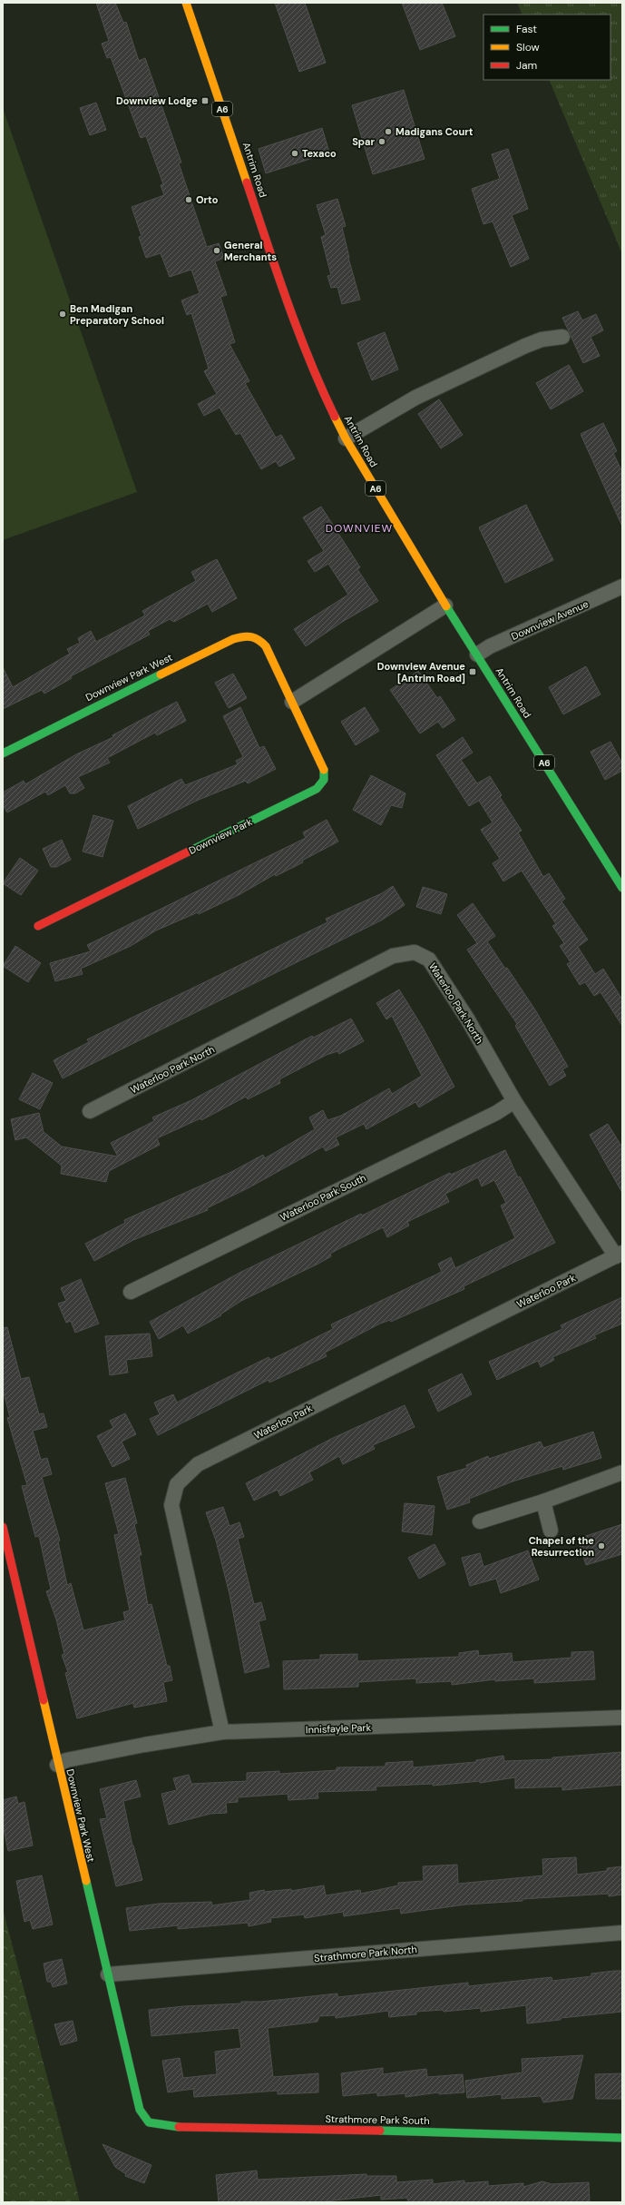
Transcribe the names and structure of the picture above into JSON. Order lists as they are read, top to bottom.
{
  "streets": {
    "street": [
      "A6",
      "Antrim Road",
      "Downview Avenue",
      "Downview Park West",
      "Downview Park",
      "Waterloo Park North",
      "Waterloo Park South",
      "Waterloo Park",
      "Innisfayle Park",
      "Strathmore Park North",
      "Strathmore Park South"
    ]
  },
  "crossings": [
    ["Antrim Road", "Downview Avenue"],
    ["Downview Park West", "Downview Park"],
    ["Downview Park West", "Innisfayle Park"],
    ["Downview Park West", "Strathmore Park North"],
    ["Downview Park West", "Strathmore Park South"],
    ["Waterloo Park North", "Waterloo Park South"],
    ["Waterloo Park North", "Waterloo Park"],
    ["Waterloo Park", "Innisfayle Park"]
  ],
  "districts": ["DOWNVIEW"],
  "places": {
    "transit": ["Downview Lodge", "Downview Avenue [Antrim Road]"],
    "other": [
      "Madigans Court",
      "Spar",
      "Texaco",
      "Orto",
      "General Merchants",
      "Ben Madigan Preparatory School",
      "Chapel of the Resurrection"
    ]
  },
  "legend": ["Fast", "Slow", "Jam"]
}
